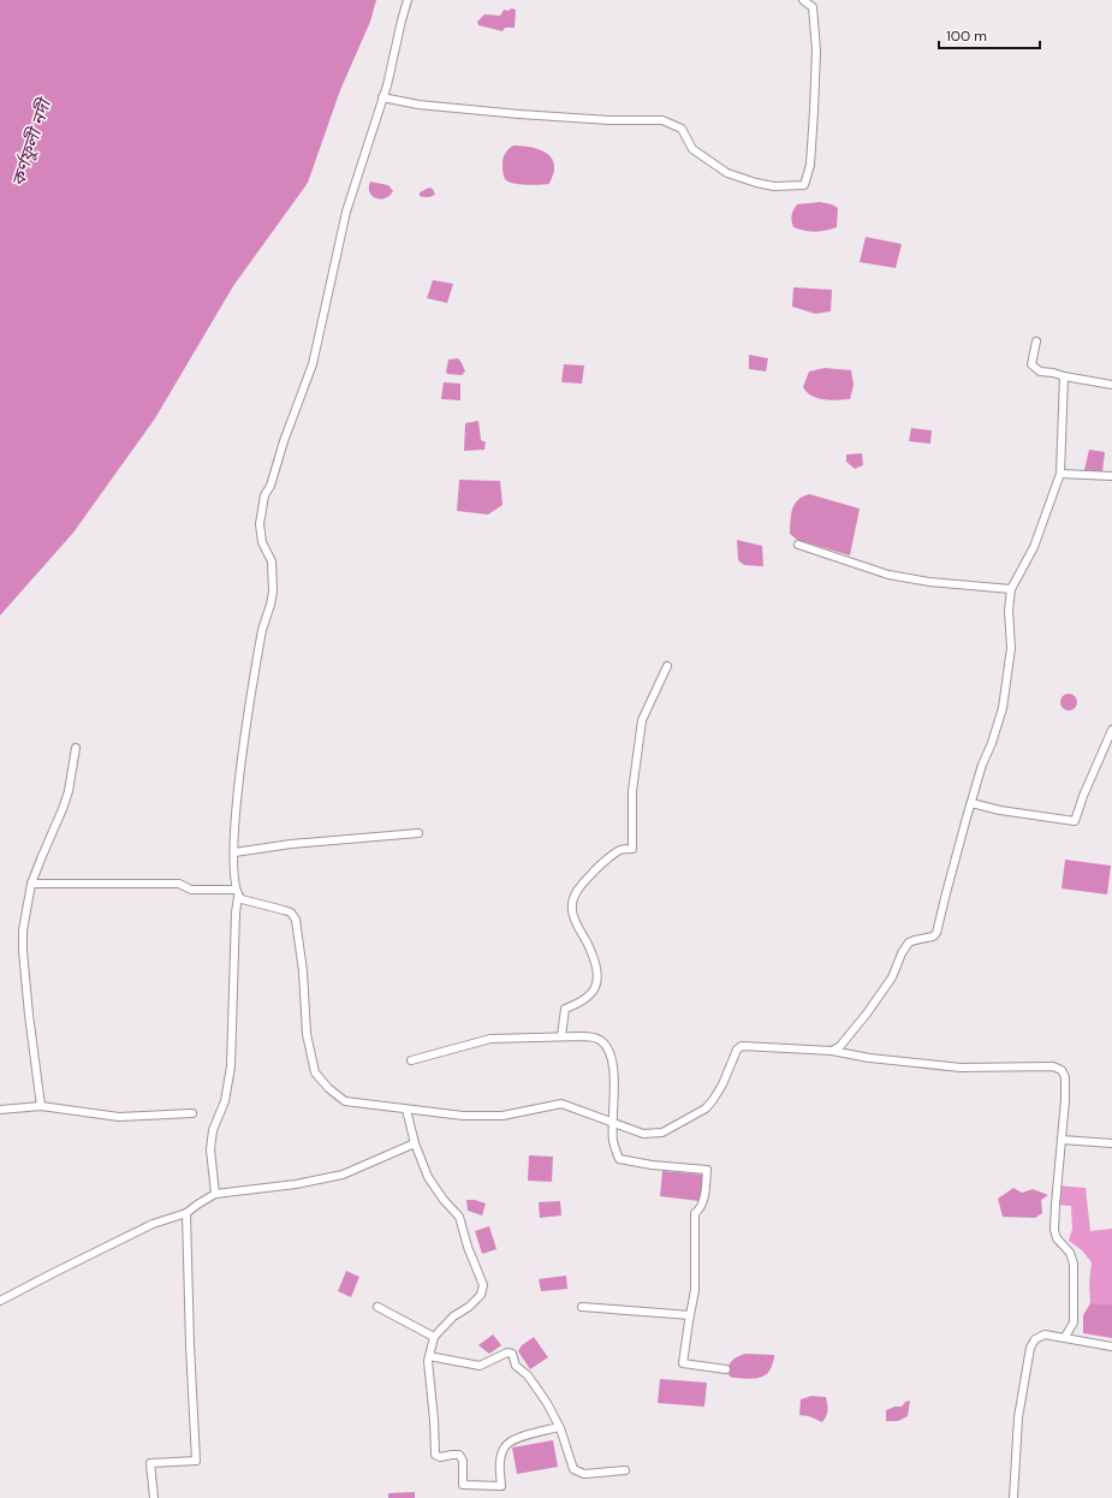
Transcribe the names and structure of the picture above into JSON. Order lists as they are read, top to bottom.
{
  "water": ["কর্ণফুলী নদী"],
  "scale_bar": "100 m"
}
